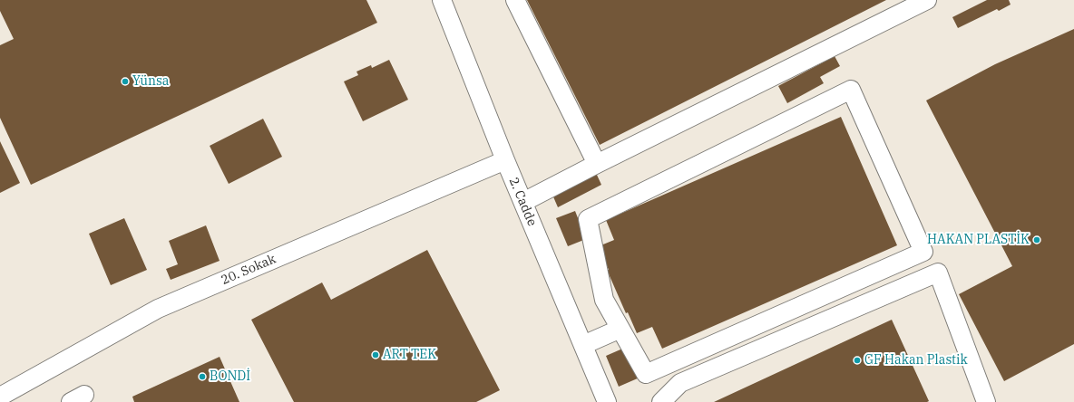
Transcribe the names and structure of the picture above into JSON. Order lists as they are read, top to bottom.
{
  "streets": {
    "street": ["2. Cadde", "20. Sokak"]
  },
  "crossings": [
    ["2. Cadde", "20. Sokak"]
  ],
  "places": [
    "Yünsa",
    "HAKAN PLASTİK",
    "ART TEK",
    "GF Hakan Plastik",
    "BONDİ"
  ]
}
